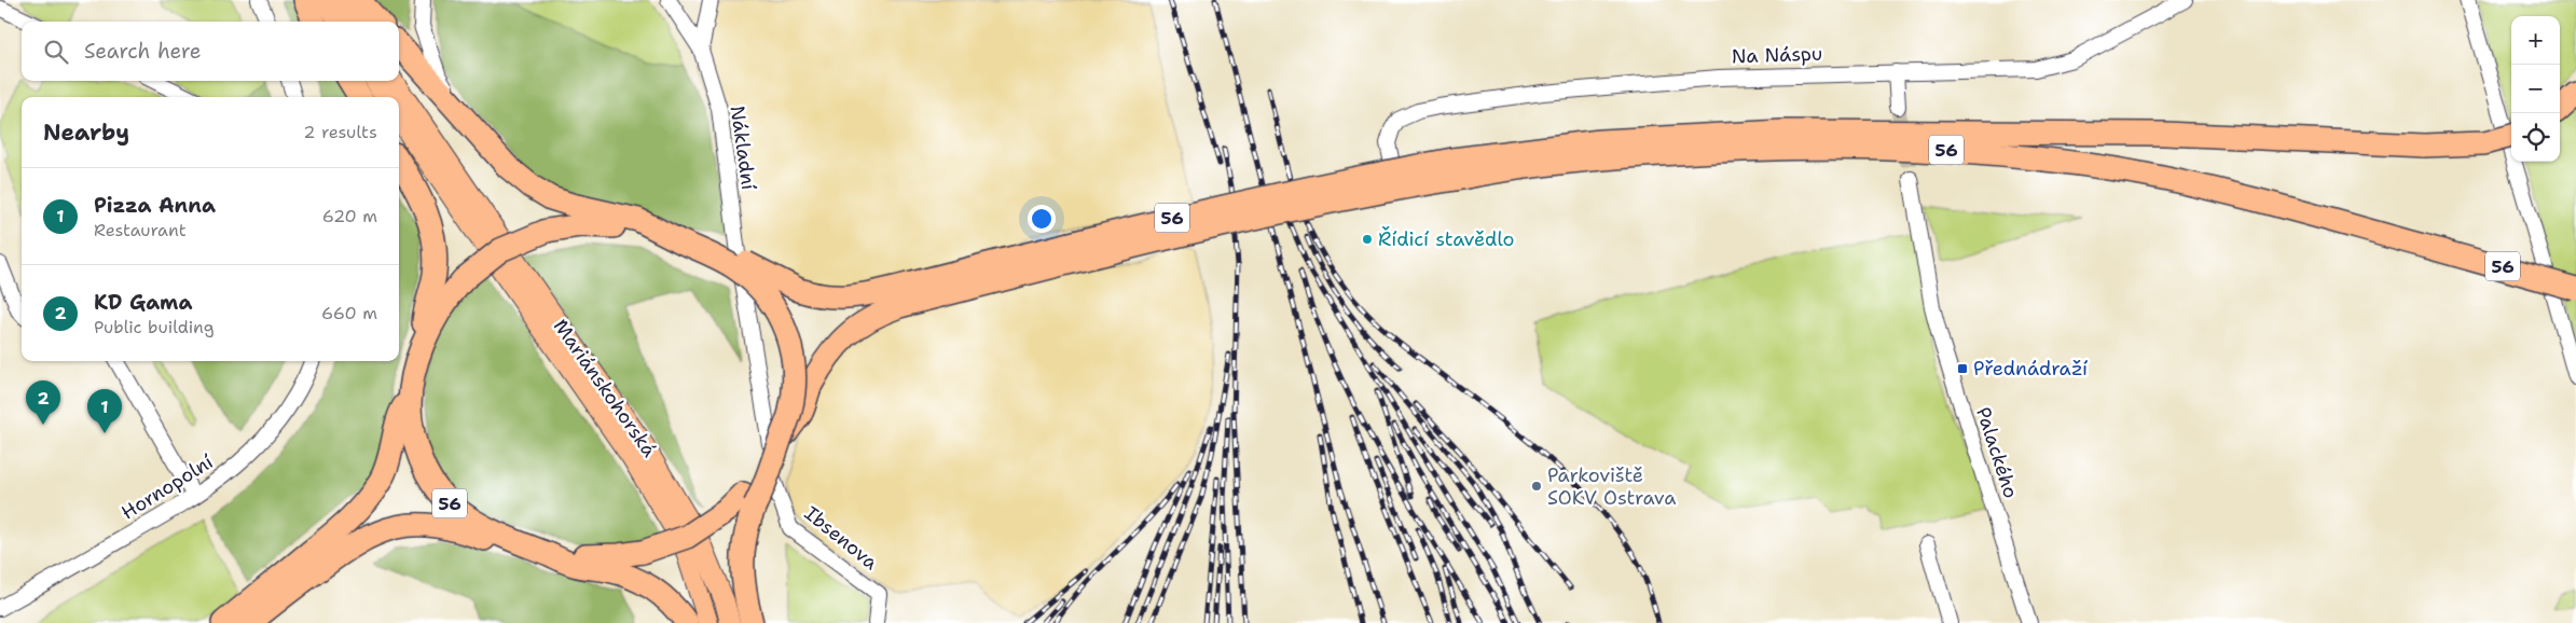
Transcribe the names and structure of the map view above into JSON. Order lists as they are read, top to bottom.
{
  "streets": {
    "highway": ["56"],
    "main road": ["Mariánskohorská"],
    "street": [
      "Na Náspu",
      "Nákladní",
      "Palackého",
      "Hornopolní",
      "Ibsenova"
    ]
  },
  "places": {
    "other": ["Řídicí stavědlo", "Parkoviště SOKV Ostrava"],
    "transit": ["Přednádraží"]
  },
  "page": {
    "map_buttons": ["+", "−"],
    "search": "Search here",
    "heading": ["Nearby", "2 results"],
    "list": [
      {
        "mark": "1",
        "name": "Pizza Anna",
        "note": "Restaurant",
        "value": "620 m"
      },
      {
        "mark": "2",
        "name": "KD Gama",
        "note": "Public building",
        "value": "660 m"
      }
    ],
    "pins": ["2", "1"]
  }
}
